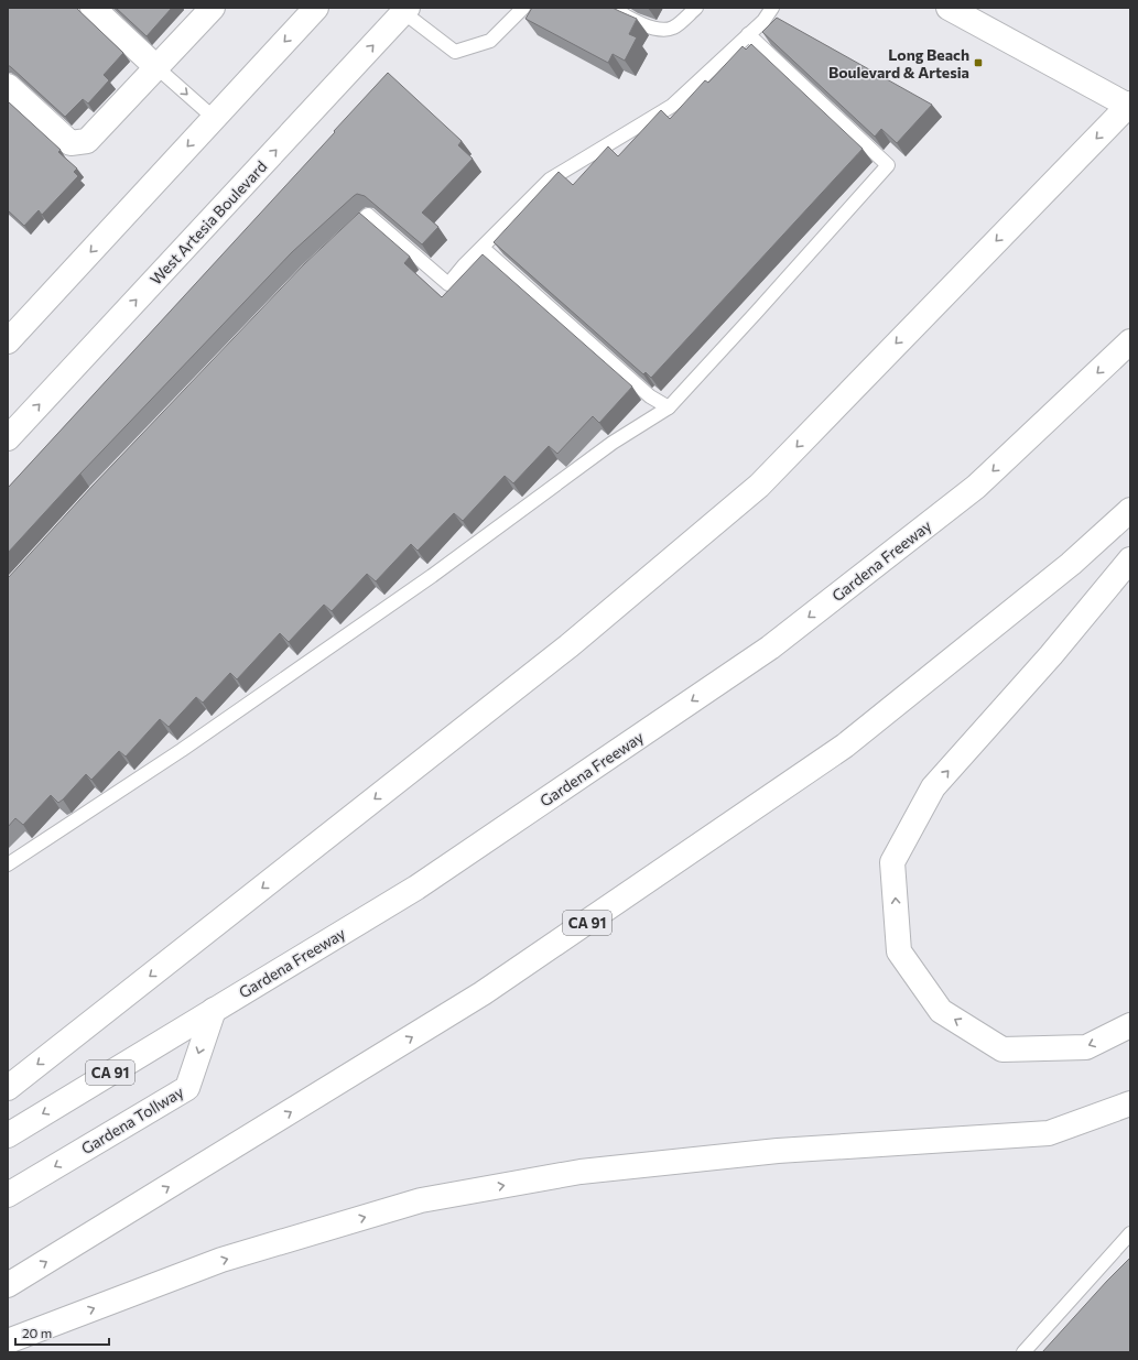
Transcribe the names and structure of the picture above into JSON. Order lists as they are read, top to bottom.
{
  "streets": {
    "main road": [
      "West Artesia Boulevard",
      "Gardena Freeway",
      "CA 91",
      "Gardena Tollway"
    ]
  },
  "crossings": [
    ["Gardena Freeway", "Gardena Tollway"]
  ],
  "places": {
    "transit": ["Long Beach Boulevard & Artesia"]
  },
  "scale_bar": "20 m"
}
